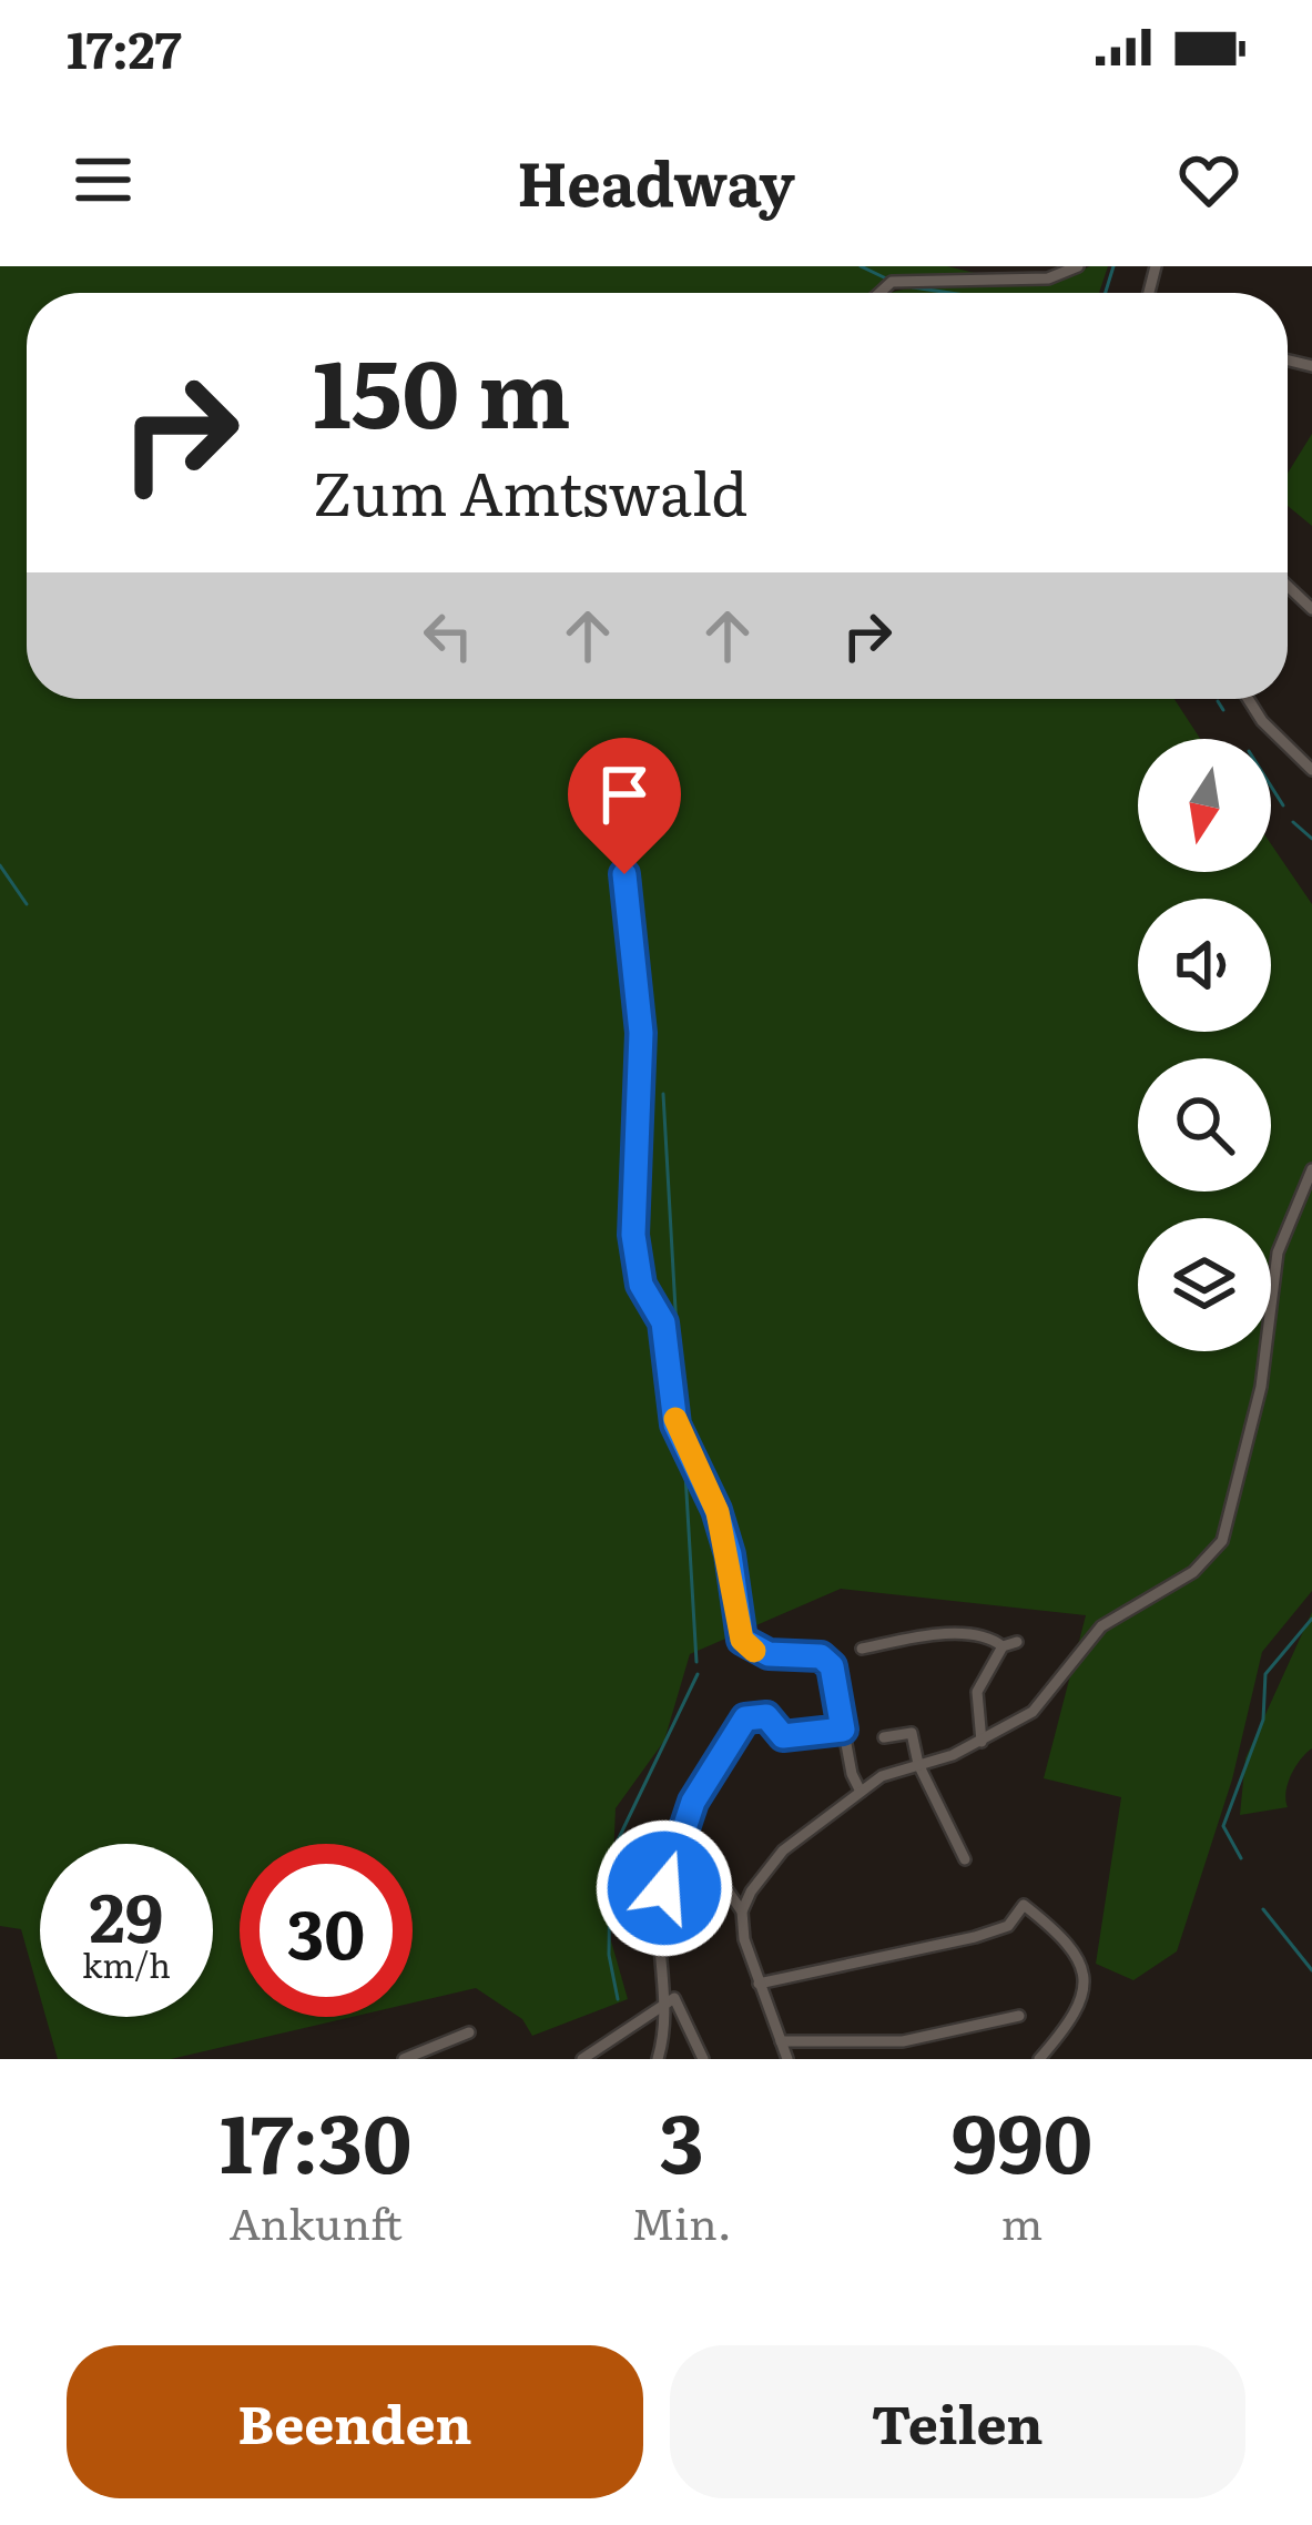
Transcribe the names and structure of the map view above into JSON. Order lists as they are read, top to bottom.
{
  "north": "bottom",
  "page": {
    "status": "17:27",
    "header": "Headway",
    "turn": ["150 m", "Zum Amtswald"],
    "speed": "29 km/h",
    "limit": "30",
    "eta": [
      "17:30",
      "Ankunft",
      "3",
      "Min.",
      "990",
      "m"
    ],
    "buttons": ["Beenden", "Teilen"]
  }
}
